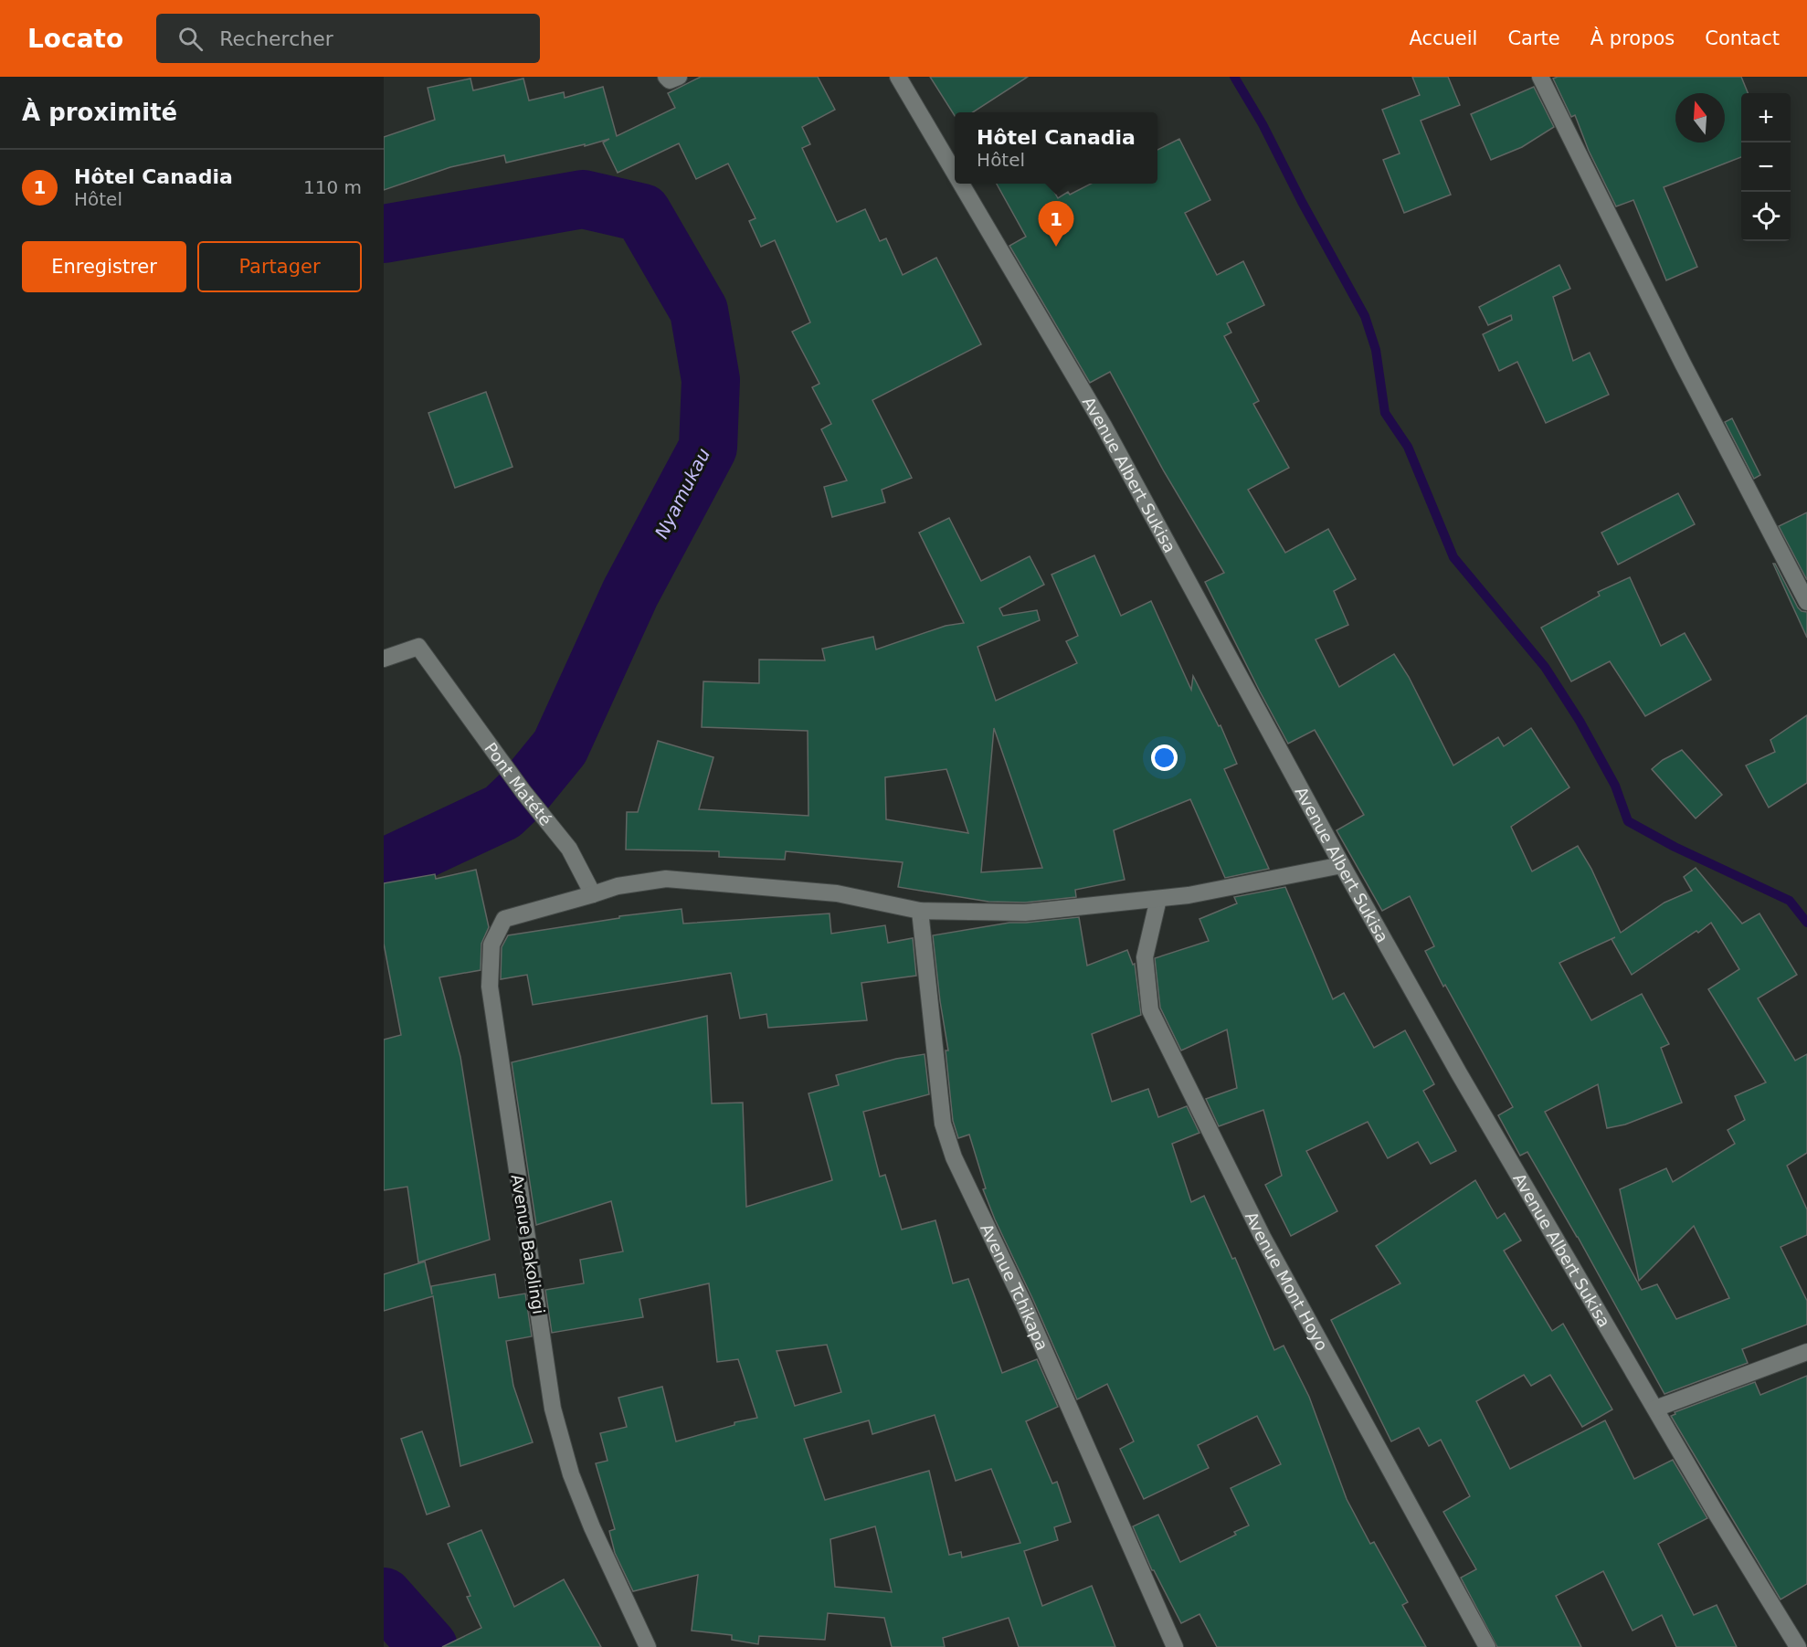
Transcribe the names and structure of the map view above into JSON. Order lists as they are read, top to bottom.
{
  "streets": {
    "street": [
      "Avenue Albert Sukisa",
      "Pont Matété",
      "Avenue Bakolingi",
      "Avenue Mont Hoyo",
      "Avenue Tchikapa"
    ]
  },
  "crossings": [
    ["Avenue Albert Sukisa", "Avenue Bakolingi"],
    ["Pont Matété", "Avenue Bakolingi"],
    ["Avenue Bakolingi", "Avenue Mont Hoyo"],
    ["Avenue Bakolingi", "Avenue Tchikapa"]
  ],
  "water": ["Nyamukau"],
  "north": "top",
  "page": {
    "header": "Locato",
    "search": "Rechercher",
    "nav": [
      "Accueil",
      "Carte",
      "À propos",
      "Contact"
    ],
    "heading": "À proximité",
    "map_buttons": ["+", "−"],
    "popup": ["Hôtel Canadia", "Hôtel"],
    "list": [
      {
        "mark": "1",
        "name": "Hôtel Canadia",
        "note": "Hôtel",
        "value": "110 m"
      }
    ],
    "pins": "1",
    "buttons": ["Enregistrer", "Partager"]
  }
}
